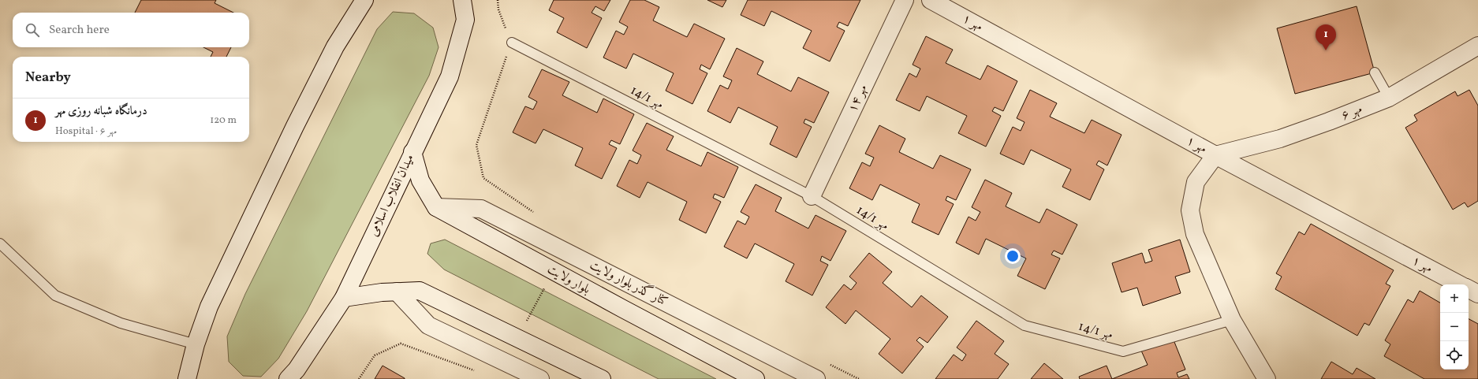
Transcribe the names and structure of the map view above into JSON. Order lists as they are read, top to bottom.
{
  "streets": {
    "street": [
      "مهر ۱",
      "مهر ۱۴",
      "مهر ۶",
      "میدان انقلاب اسلامی",
      "بلوار ولایت",
      "کنار گذر بلوار ولایت"
    ],
    "lane": ["مهر 14/1"]
  },
  "crossings": [
    ["مهر ۱", "مهر ۶"],
    ["مهر 14/1", "مهر ۱۴"],
    ["بلوار ولایت", "کنار گذر بلوار ولایت"]
  ],
  "page": {
    "search": "Search here",
    "pins": "1",
    "heading": "Nearby",
    "list": [
      {
        "mark": "1",
        "name": "درمانگاه شبانه روزی مهر",
        "note": "Hospital · مهر ۶",
        "value": "120 m"
      }
    ],
    "map_buttons": ["+", "−"]
  }
}
